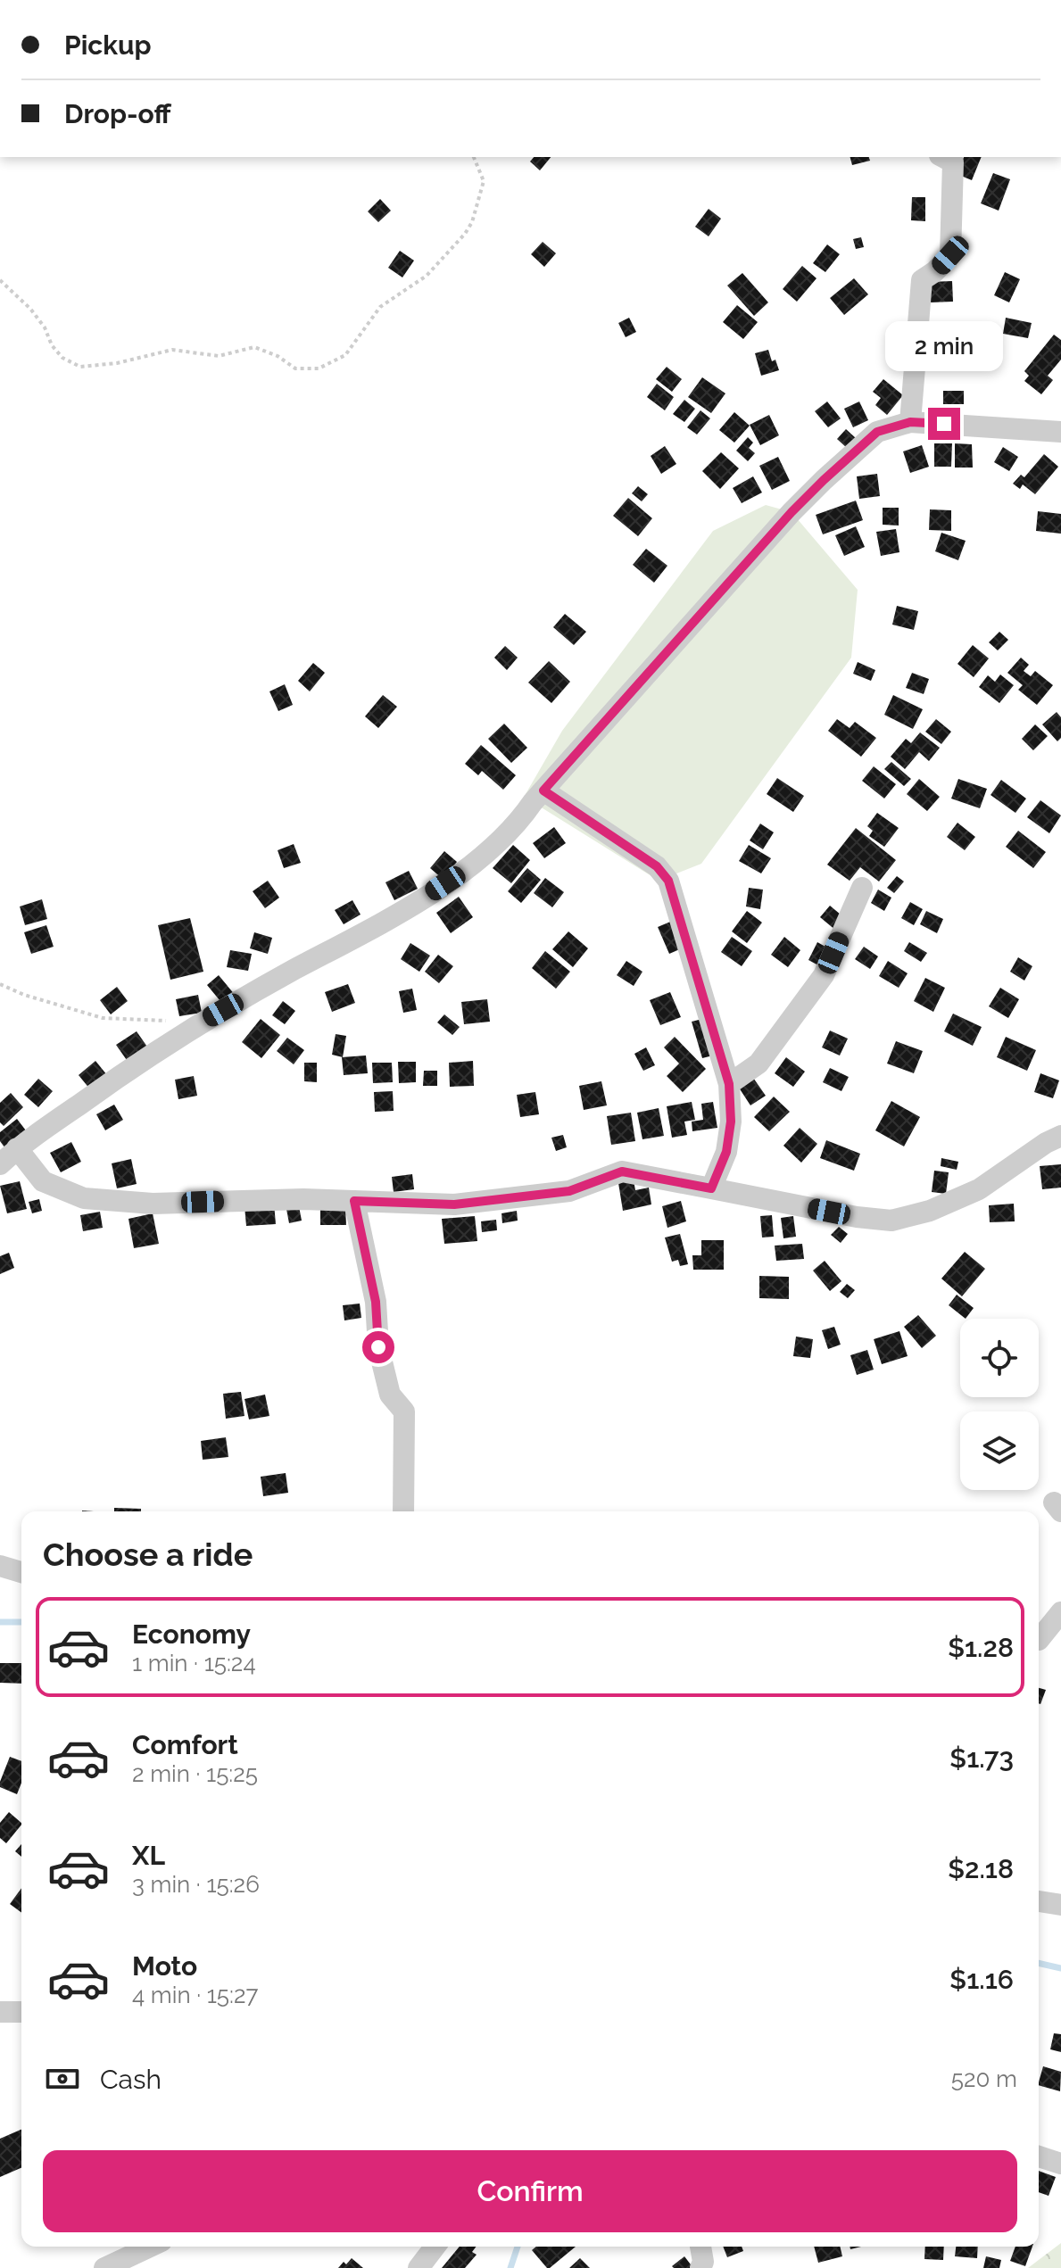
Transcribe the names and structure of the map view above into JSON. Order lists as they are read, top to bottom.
{
  "page": {
    "banner": ["Pickup", "Drop-off"],
    "bubble": "2 min",
    "heading": "Choose a ride",
    "list": [
      {
        "name": "Economy",
        "note": "1 min · 15:24",
        "value": "$1.28"
      },
      {
        "name": "Comfort",
        "note": "2 min · 15:25",
        "value": "$1.73"
      },
      {
        "name": "XL",
        "note": "3 min · 15:26",
        "value": "$2.18"
      },
      {
        "name": "Moto",
        "note": "4 min · 15:27",
        "value": "$1.16"
      }
    ],
    "pay": ["Cash", "520 m"],
    "buttons": "Confirm"
  }
}
